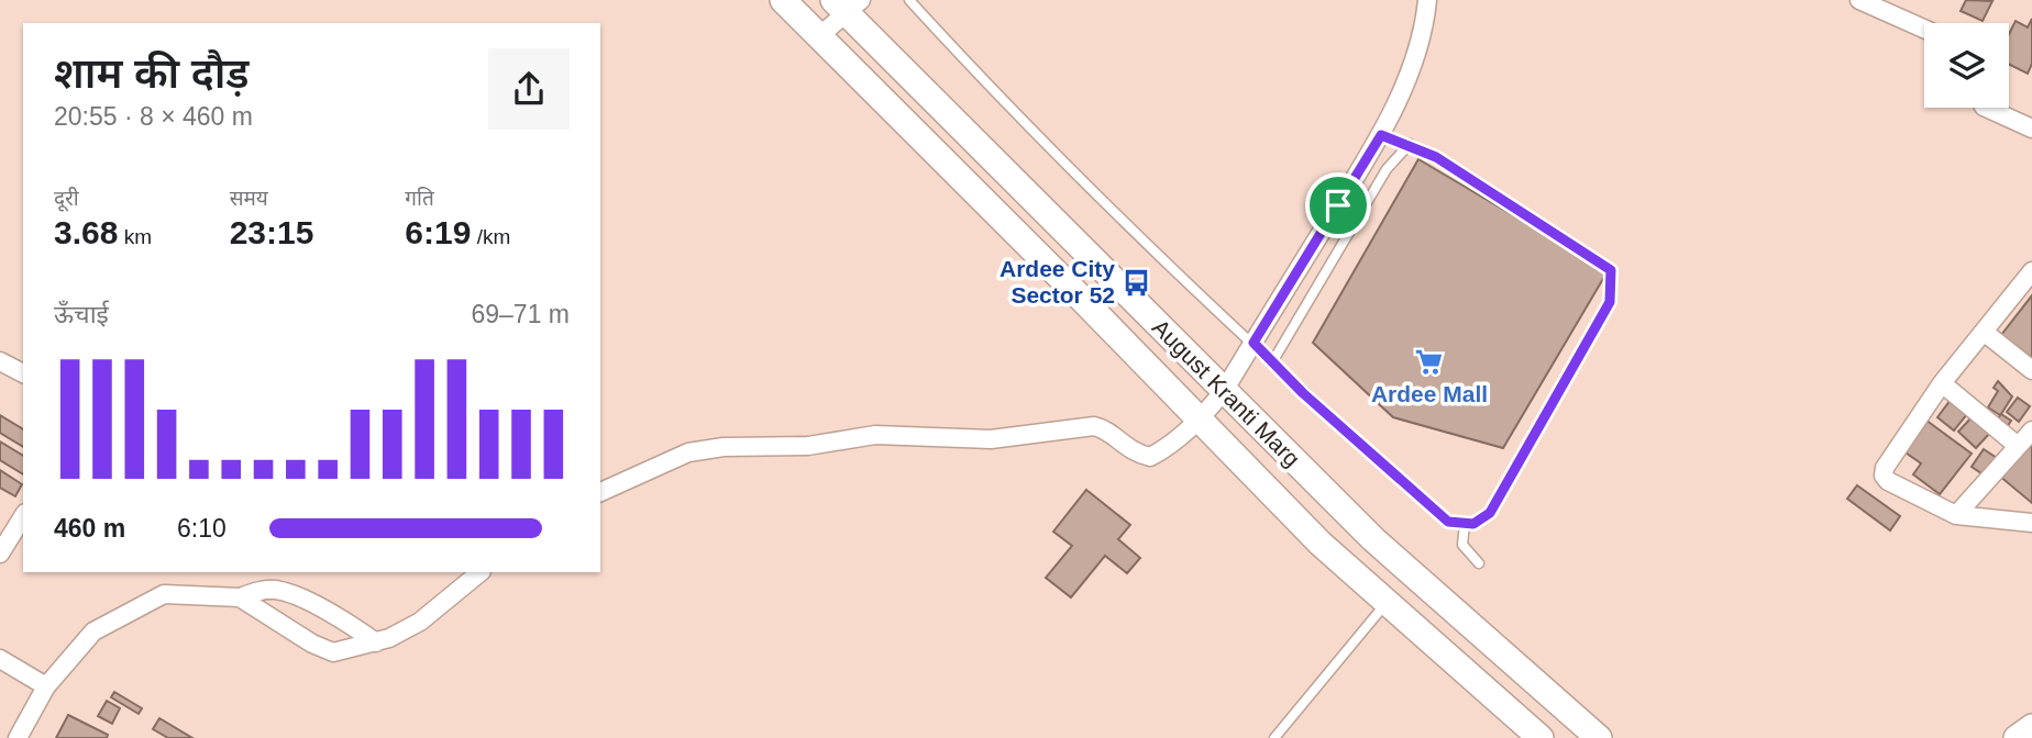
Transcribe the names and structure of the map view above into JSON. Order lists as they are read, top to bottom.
{
  "streets": {
    "main road": ["August Kranti Marg"]
  },
  "places": {
    "bus stop": ["Ardee City Sector 52"],
    "supermarket": ["Ardee Mall"]
  },
  "page": {
    "heading": ["शाम की दौड़", "20:55 · 8 × 460 m"],
    "stats": [
      ["दूरी", "3.68 km"],
      ["समय", "23:15"],
      ["गति", "6:19 /km"]
    ],
    "chart": ["ऊँचाई", "69–71 m"],
    "list": [
      {
        "name": "460 m",
        "note": "6:10"
      }
    ]
  }
}
